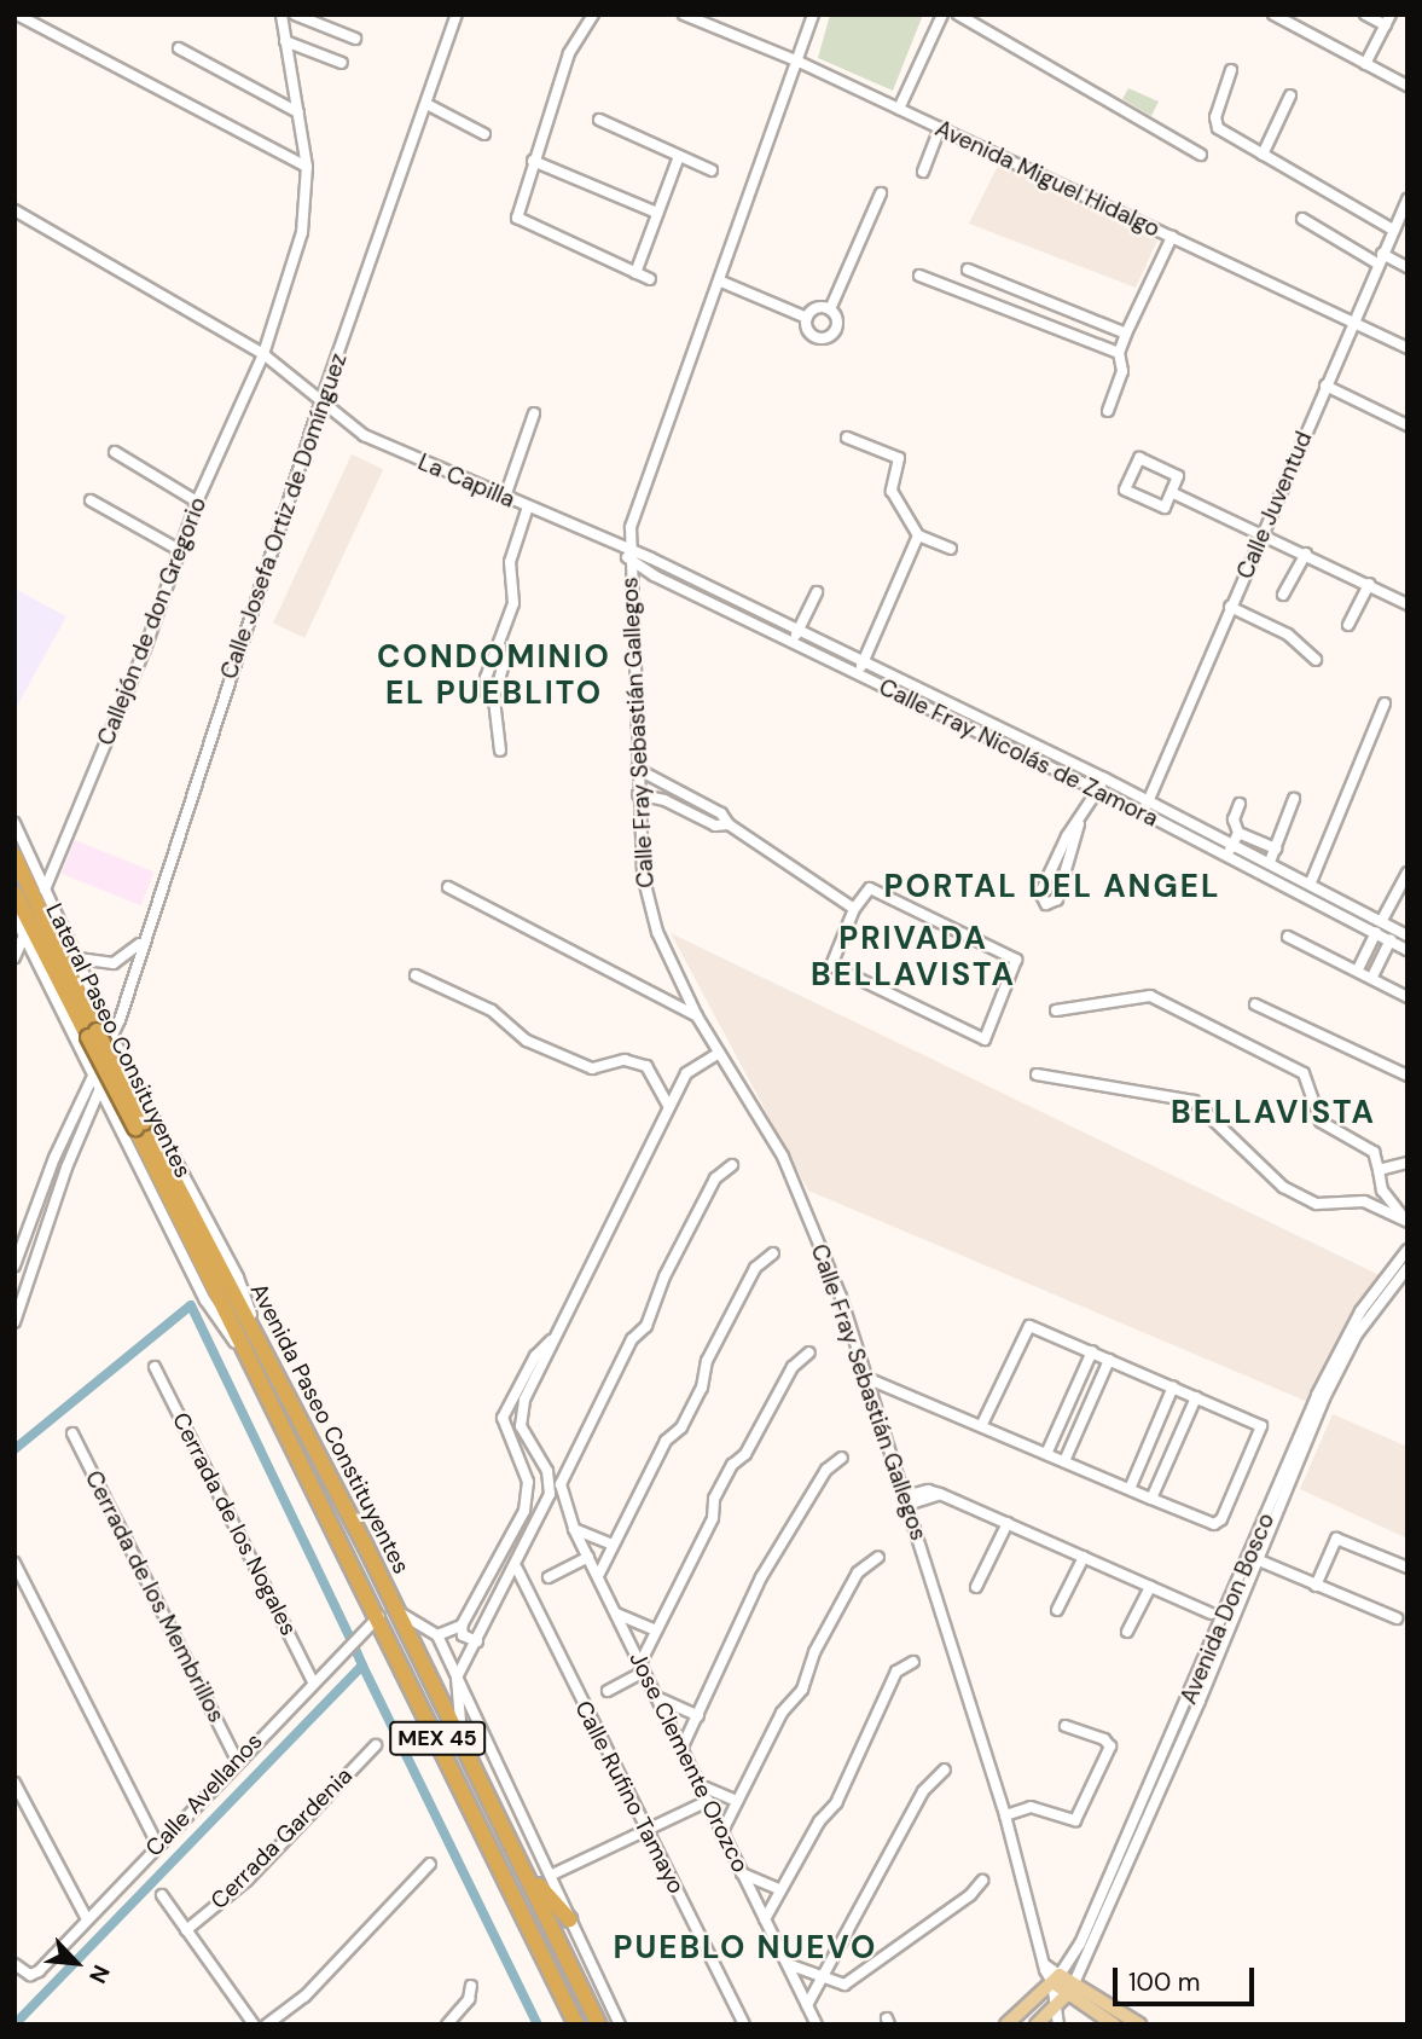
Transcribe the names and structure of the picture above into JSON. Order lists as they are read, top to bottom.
{
  "streets": {
    "highway": ["Avenida Paseo Constituyentes", "MEX 45"],
    "street": [
      "Avenida Miguel Hidalgo",
      "La Capilla",
      "Calle Juventud",
      "Calle Josefa Ortiz de Domínguez",
      "Callejón de don Gregorio",
      "Calle Fray Sebastián Gallegos",
      "Calle Fray Nicolás de Zamora",
      "Lateral Paseo Consituyentes",
      "Cerrada de los Nogales",
      "Cerrada de los Membrillos",
      "Avenida Don Bosco",
      "Jose Clemente Orozco",
      "Calle Avellanos",
      "Calle Rufino Tamayo",
      "Cerrada Gardenia"
    ]
  },
  "crossings": [
    ["Avenida Miguel Hidalgo", "Calle Juventud"],
    ["Avenida Miguel Hidalgo", "Calle Fray Sebastián Gallegos"],
    ["La Capilla", "Calle Josefa Ortiz de Domínguez"],
    ["La Capilla", "Callejón de don Gregorio"],
    ["La Capilla", "Calle Fray Sebastián Gallegos"],
    ["La Capilla", "Calle Fray Nicolás de Zamora"],
    ["Calle Juventud", "Calle Fray Nicolás de Zamora"],
    ["Calle Josefa Ortiz de Domínguez", "Lateral Paseo Consituyentes"],
    ["Callejón de don Gregorio", "Lateral Paseo Consituyentes"],
    ["Calle Fray Sebastián Gallegos", "Calle Fray Nicolás de Zamora"],
    ["Calle Fray Sebastián Gallegos", "Avenida Don Bosco"],
    ["Lateral Paseo Consituyentes", "Avenida Paseo Constituyentes"],
    ["Avenida Paseo Constituyentes", "Calle Avellanos"],
    ["Cerrada de los Nogales", "Calle Avellanos"],
    ["Cerrada de los Membrillos", "Calle Avellanos"]
  ],
  "districts": [
    "CONDOMINIO EL PUEBLITO",
    "PORTAL DEL ANGEL",
    "PRIVADA BELLAVISTA",
    "BELLAVISTA",
    "PUEBLO NUEVO"
  ],
  "scale_bar": "100 m",
  "north": "bottom right"
}
